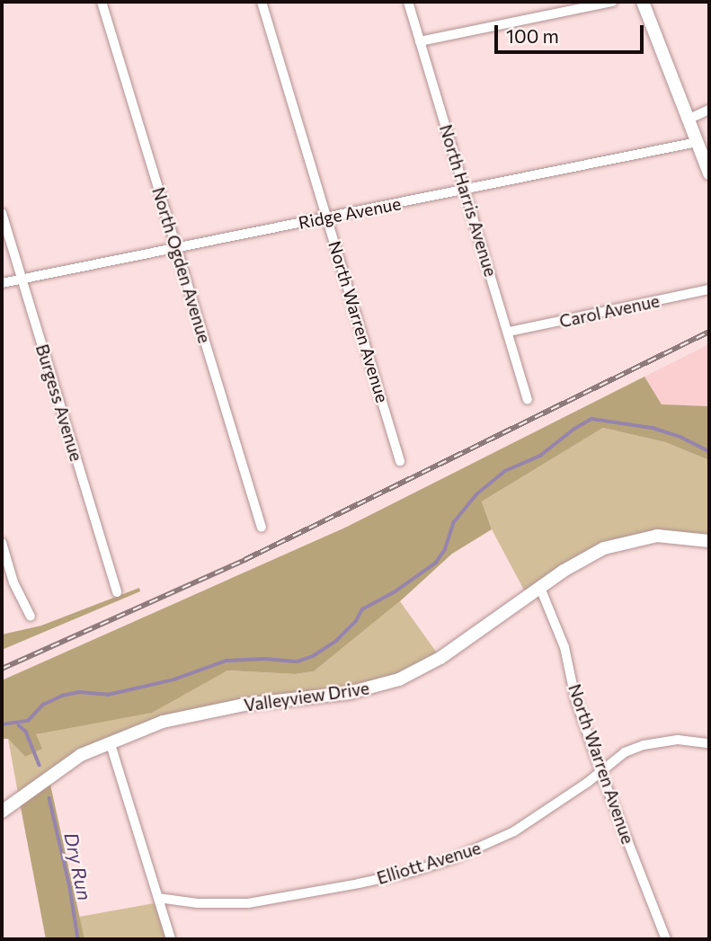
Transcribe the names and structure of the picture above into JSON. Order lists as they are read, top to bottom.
{
  "streets": {
    "street": [
      "North Harris Avenue",
      "Ridge Avenue",
      "North Ogden Avenue",
      "Carol Avenue",
      "North Warren Avenue",
      "Burgess Avenue",
      "Valleyview Drive",
      "Elliott Avenue"
    ]
  },
  "crossings": [
    ["North Harris Avenue", "Ridge Avenue"],
    ["North Harris Avenue", "Carol Avenue"],
    ["Ridge Avenue", "North Ogden Avenue"],
    ["Ridge Avenue", "North Warren Avenue"],
    ["Ridge Avenue", "Burgess Avenue"],
    ["North Warren Avenue", "Valleyview Drive"],
    ["North Warren Avenue", "Elliott Avenue"]
  ],
  "water": ["Dry Run"],
  "scale_bar": "100 m"
}
